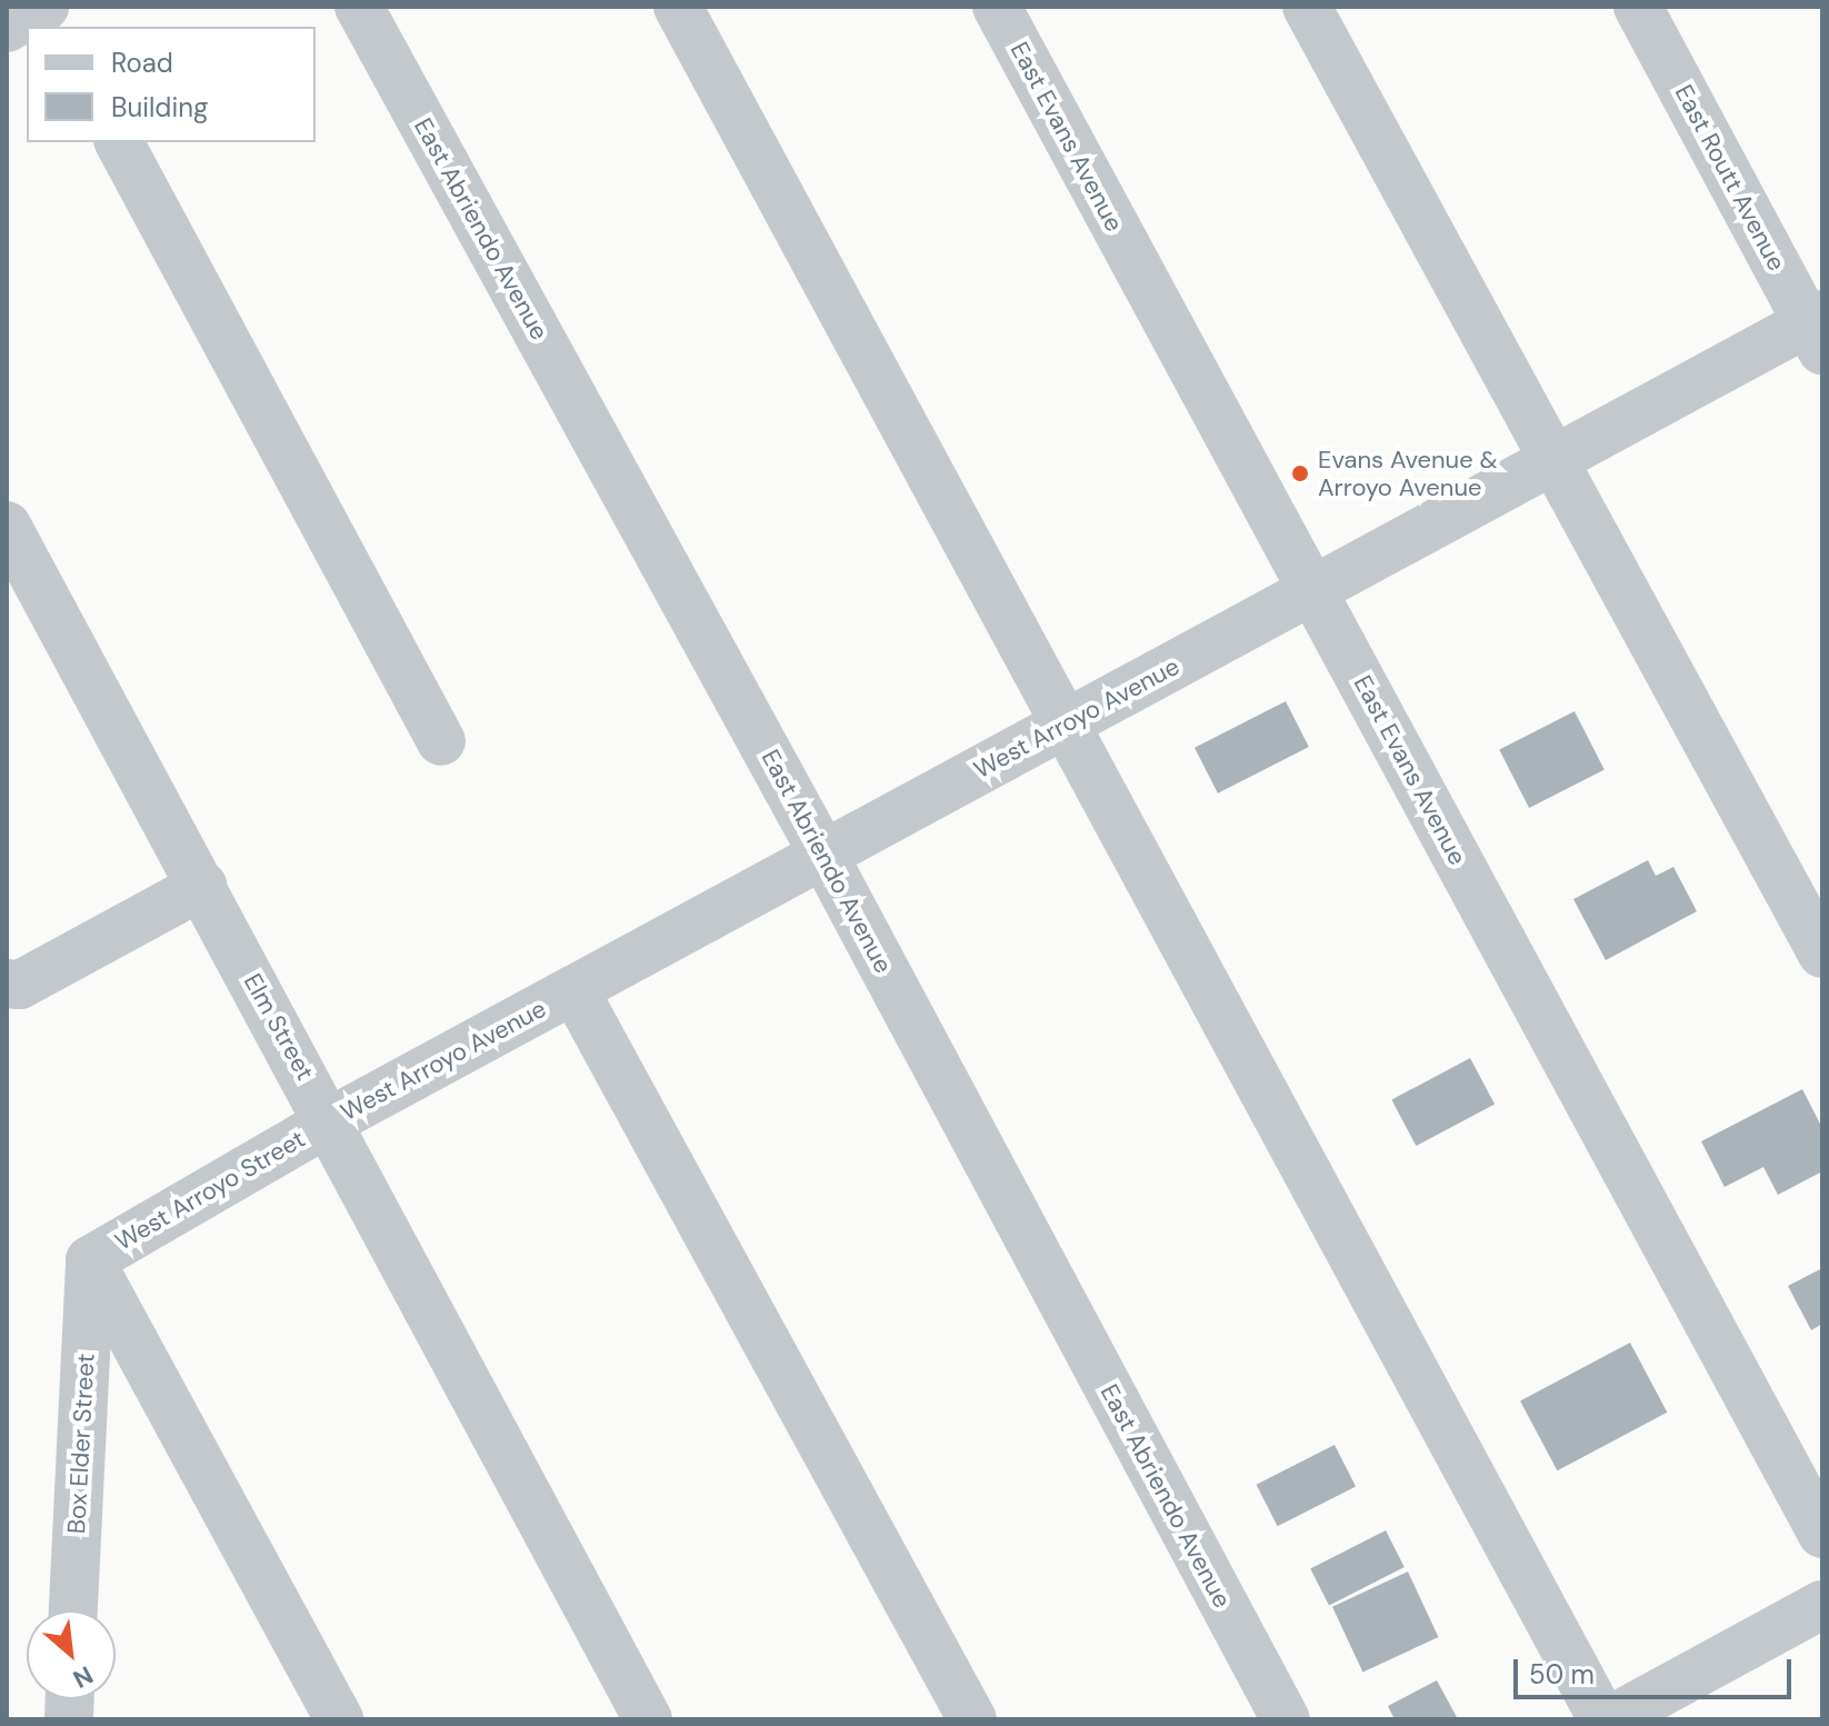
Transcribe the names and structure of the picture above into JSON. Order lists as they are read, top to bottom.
{
  "streets": {
    "street": [
      "East Evans Avenue",
      "East Routt Avenue",
      "East Abriendo Avenue",
      "West Arroyo Avenue",
      "Elm Street",
      "West Arroyo Street",
      "Box Elder Street"
    ]
  },
  "crossings": [
    ["East Evans Avenue", "West Arroyo Avenue"],
    ["East Routt Avenue", "West Arroyo Avenue"],
    ["East Abriendo Avenue", "West Arroyo Avenue"],
    ["West Arroyo Avenue", "Elm Street"],
    ["West Arroyo Avenue", "West Arroyo Street"],
    ["Elm Street", "West Arroyo Street"],
    ["West Arroyo Street", "Box Elder Street"]
  ],
  "places": ["Evans Avenue & Arroyo Avenue"],
  "legend": ["Road", "Building"],
  "scale_bar": "50 m",
  "north": "bottom right"
}
